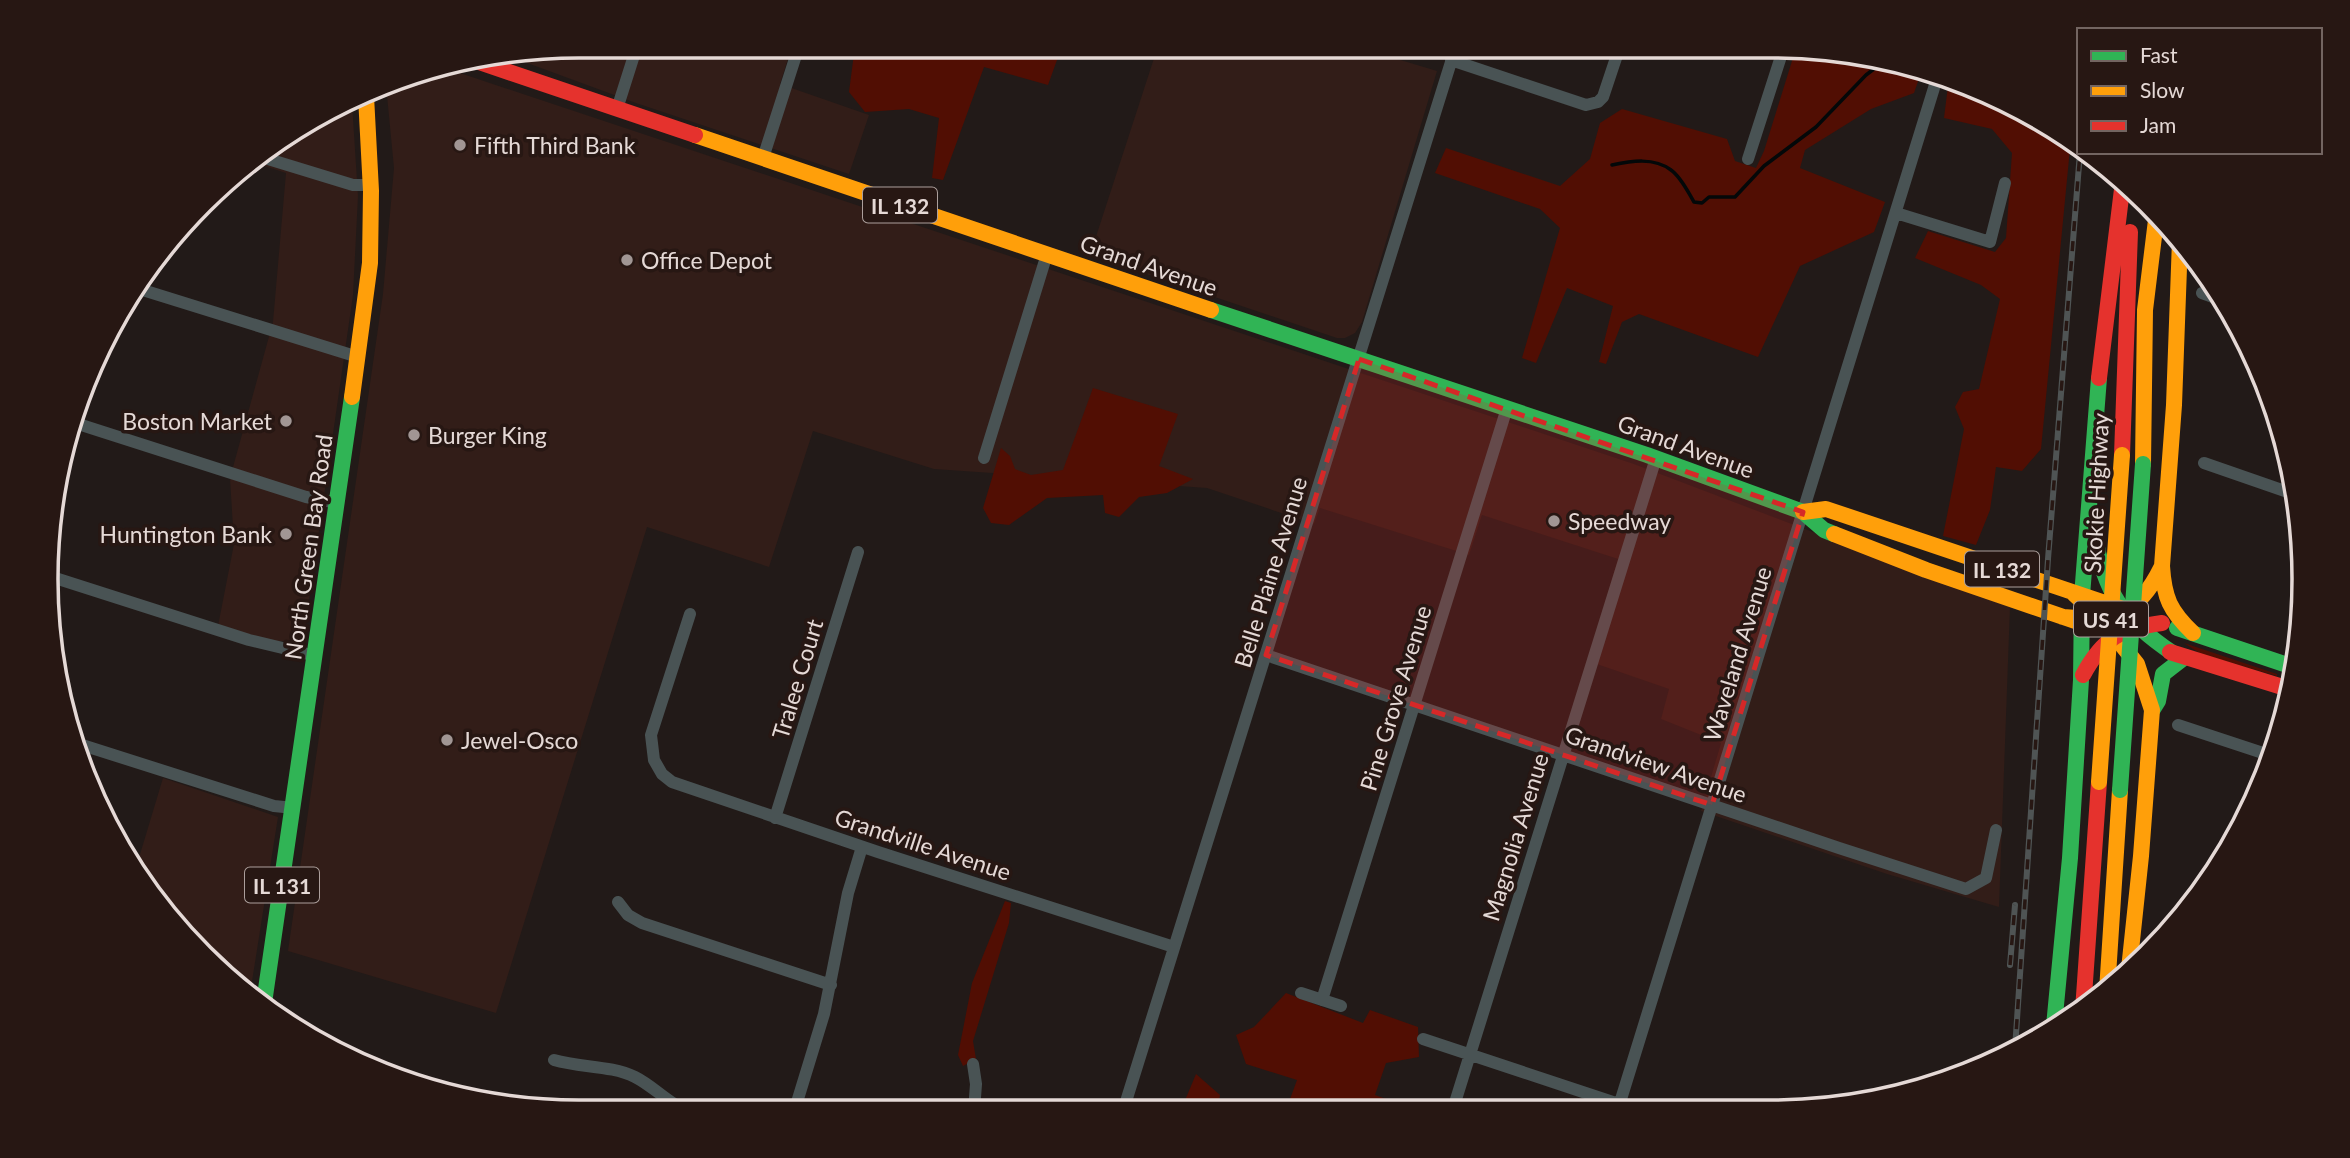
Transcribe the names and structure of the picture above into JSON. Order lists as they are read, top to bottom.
{
  "streets": {
    "main road": [
      "IL 132",
      "Grand Avenue",
      "Skokie Highway",
      "North Green Bay Road",
      "US 41",
      "IL 131"
    ],
    "street": [
      "Belle Plaine Avenue",
      "Waveland Avenue",
      "Tralee Court",
      "Pine Grove Avenue",
      "Grandview Avenue",
      "Magnolia Avenue",
      "Grandville Avenue"
    ]
  },
  "crossings": [
    ["Grand Avenue", "Belle Plaine Avenue"],
    ["Grand Avenue", "Waveland Avenue"],
    ["Grand Avenue", "Pine Grove Avenue"],
    ["Grand Avenue", "Magnolia Avenue"],
    ["Belle Plaine Avenue", "Grandview Avenue"],
    ["Belle Plaine Avenue", "Grandville Avenue"],
    ["Waveland Avenue", "Grandview Avenue"],
    ["Tralee Court", "Grandville Avenue"],
    ["Pine Grove Avenue", "Grandview Avenue"],
    ["Grandview Avenue", "Magnolia Avenue"]
  ],
  "places": [
    "Fifth Third Bank",
    "Office Depot",
    "Boston Market",
    "Burger King",
    "Speedway",
    "Huntington Bank",
    "Jewel-Osco"
  ],
  "legend": ["Fast", "Slow", "Jam"]
}
